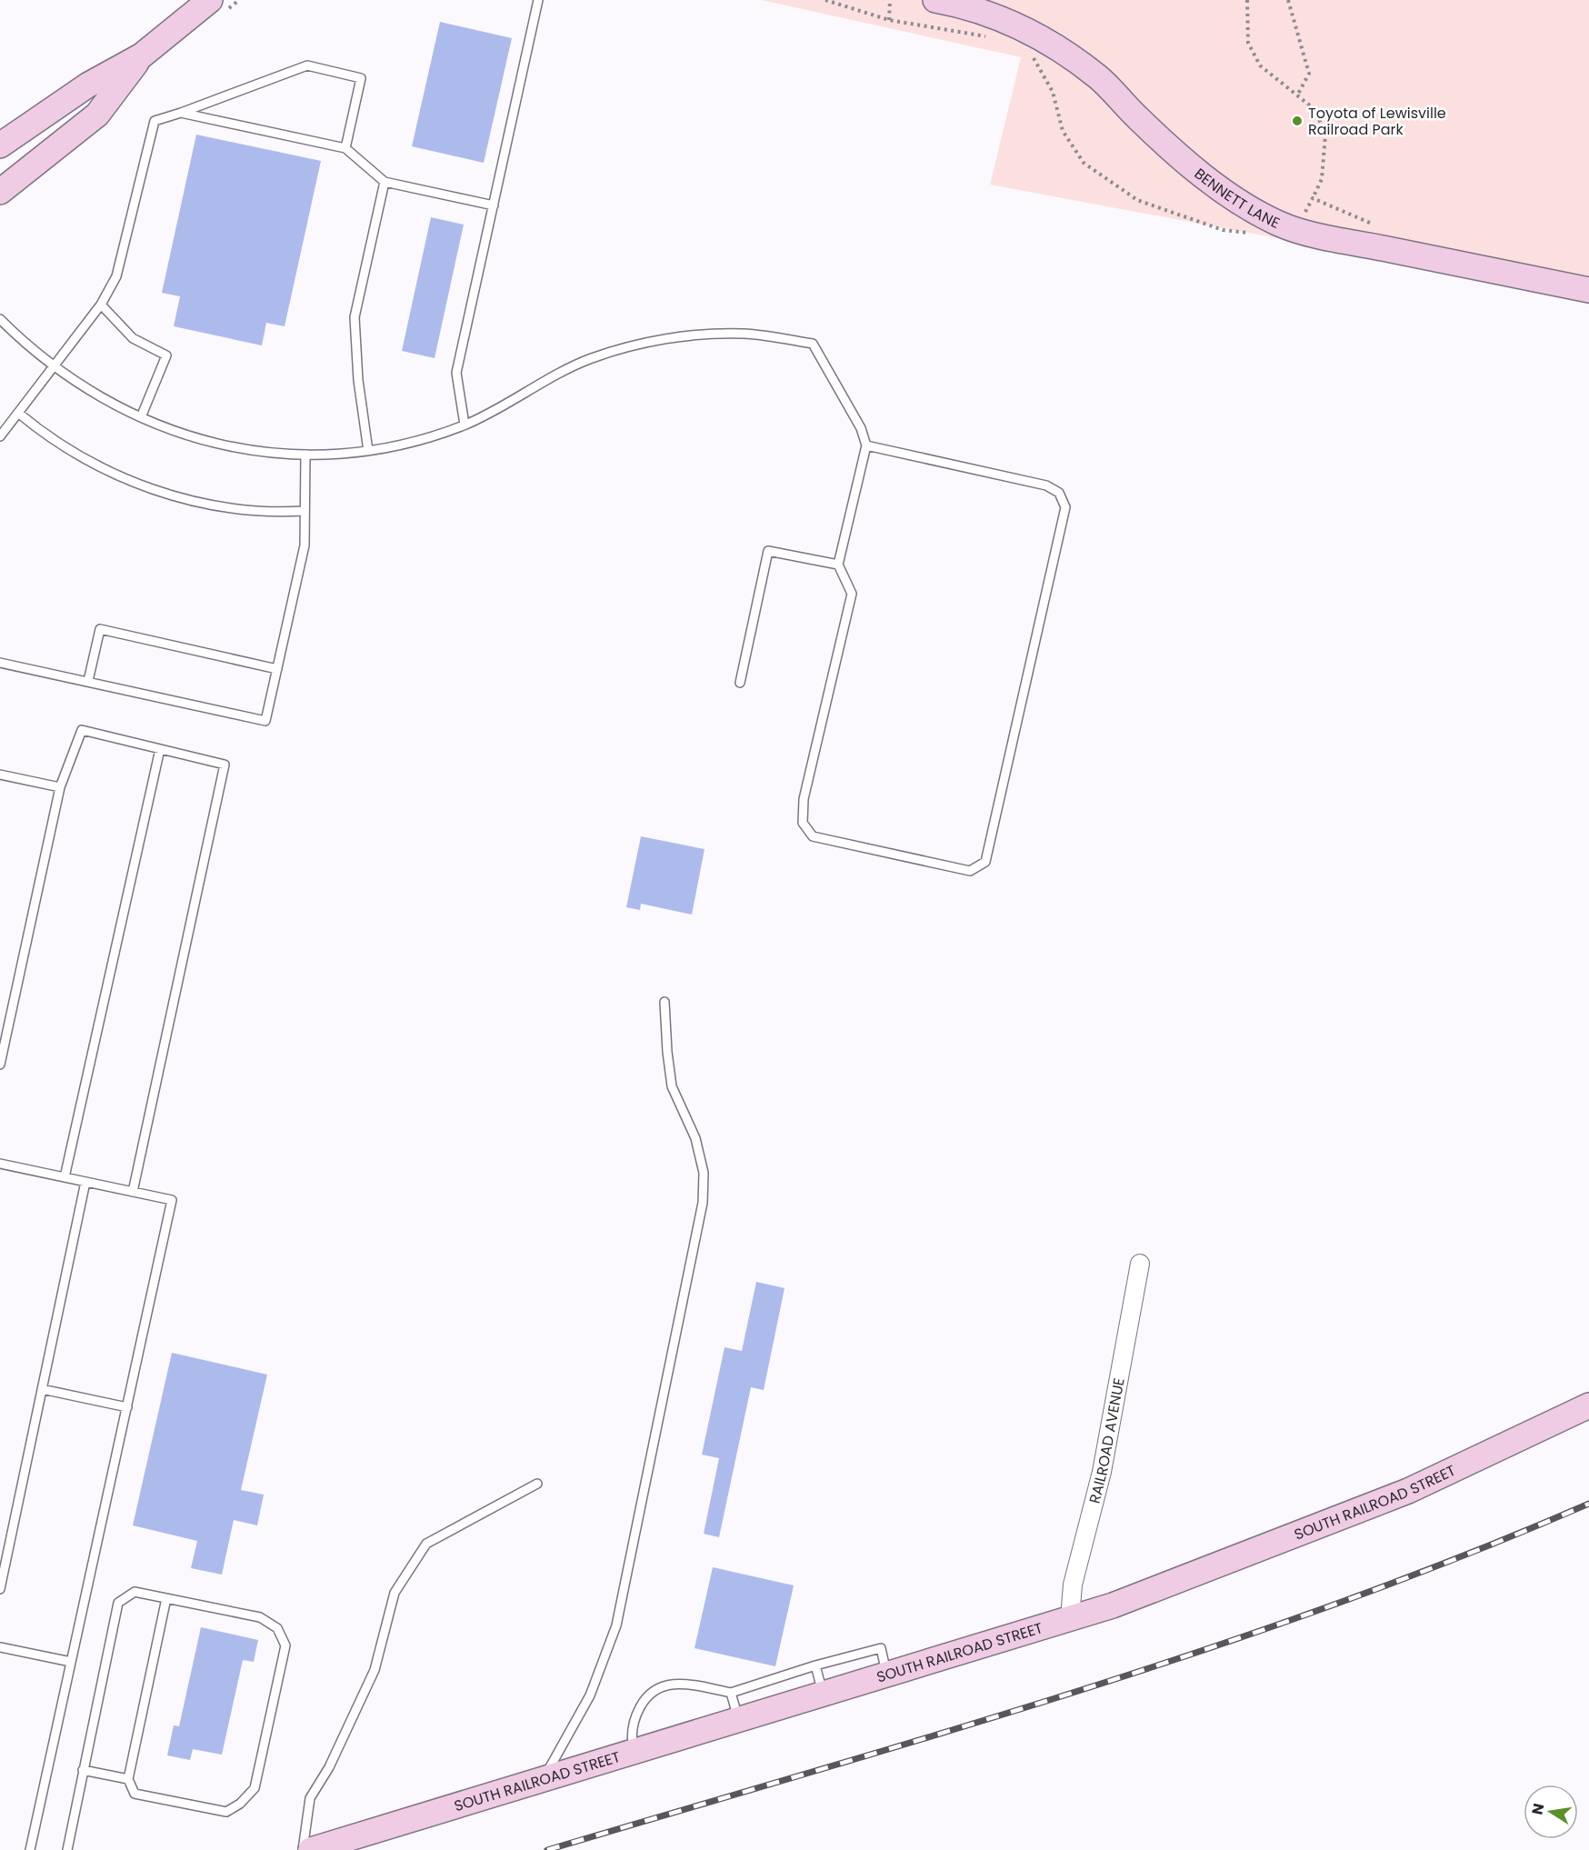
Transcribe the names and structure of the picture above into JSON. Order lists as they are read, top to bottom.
{
  "streets": {
    "street": ["BENNETT LANE", "RAILROAD AVENUE", "SOUTH RAILROAD STREET"]
  },
  "crossings": [
    ["RAILROAD AVENUE", "SOUTH RAILROAD STREET"]
  ],
  "places": ["Toyota of Lewisville Railroad Park"],
  "north": "left"
}
